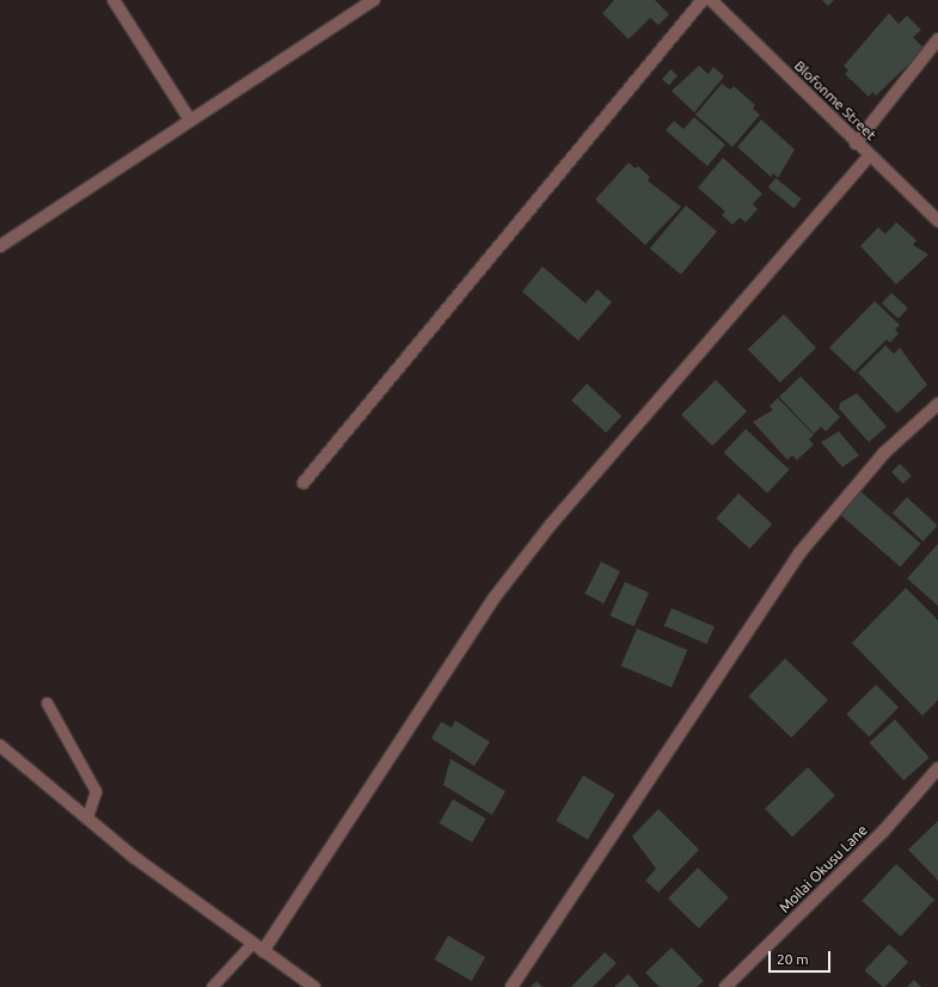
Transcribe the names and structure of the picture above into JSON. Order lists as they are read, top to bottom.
{
  "streets": {
    "street": ["Blofonme Street", "Moilai Okusu Lane"]
  },
  "scale_bar": "20 m"
}
